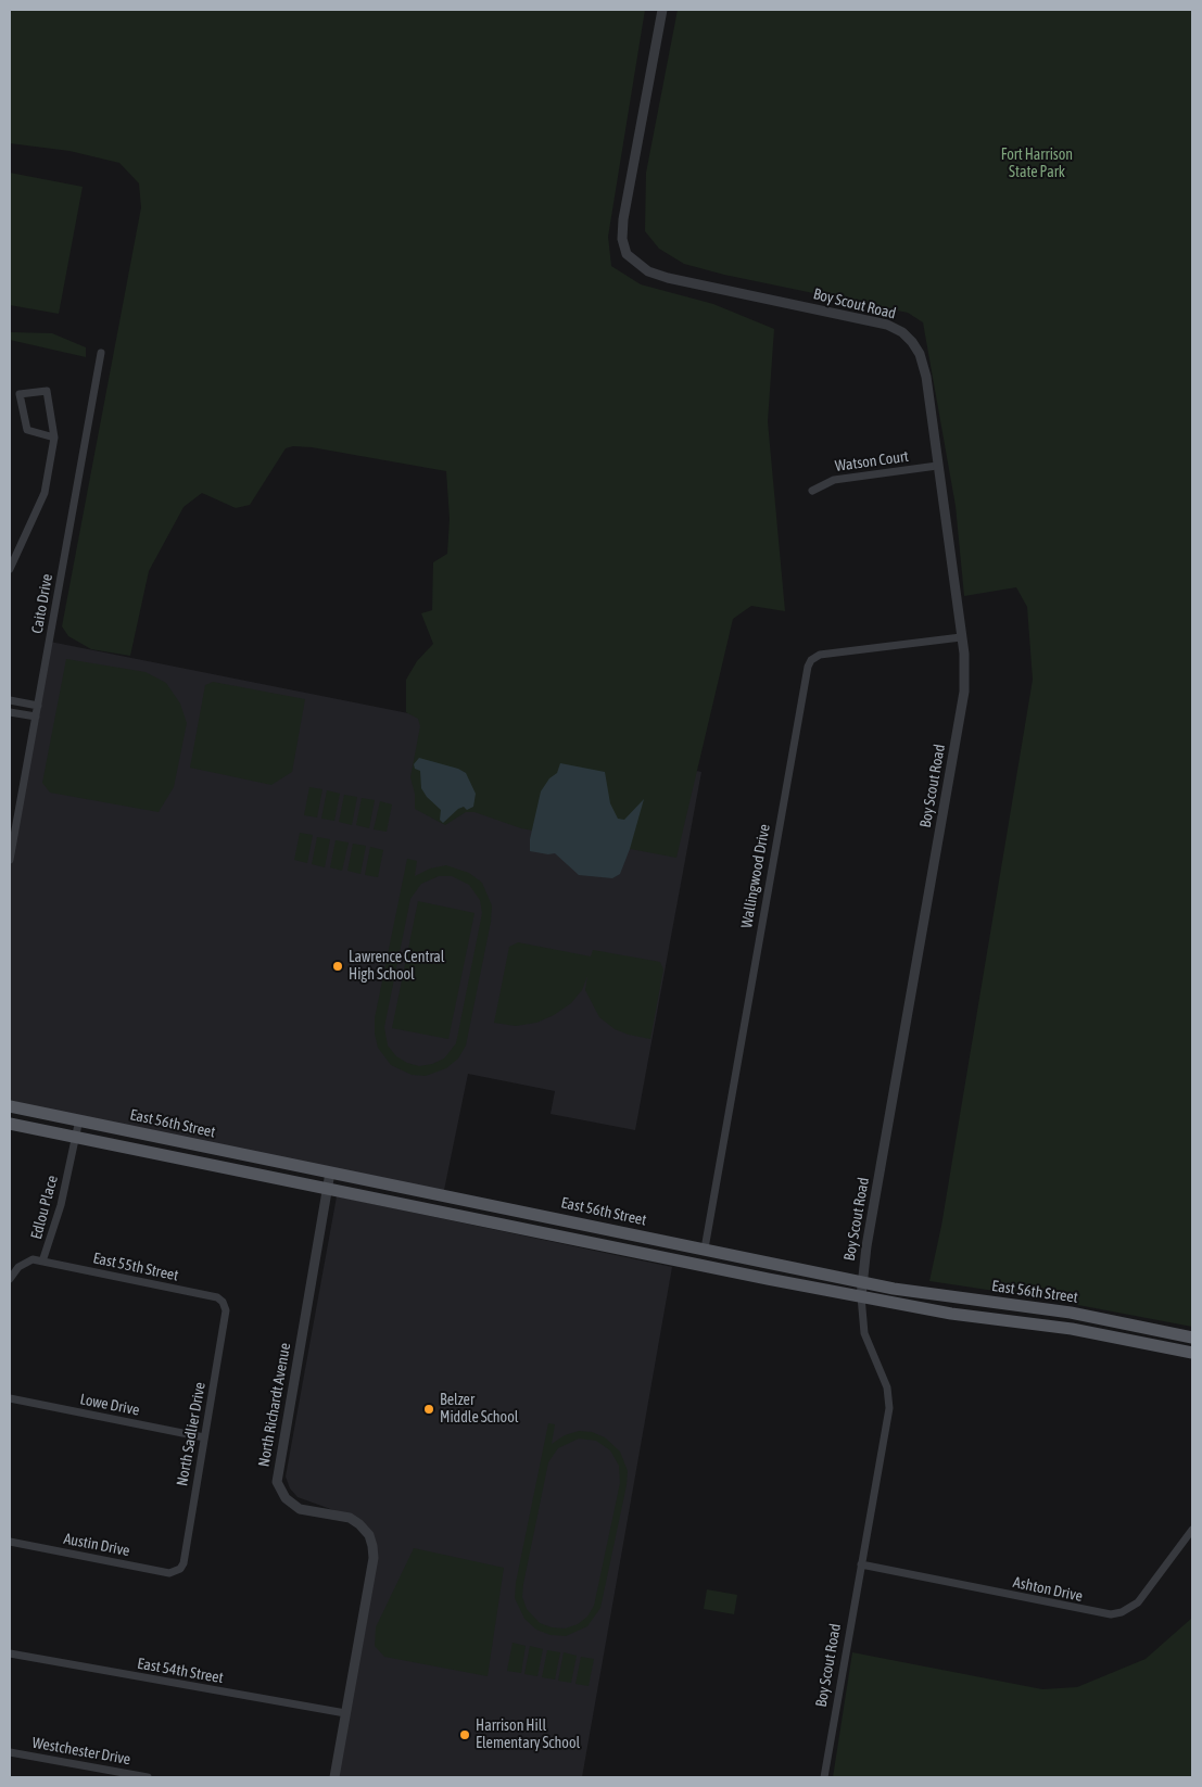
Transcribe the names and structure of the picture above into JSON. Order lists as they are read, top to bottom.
{
  "streets": {
    "main road": ["East 56th Street"],
    "street": [
      "Boy Scout Road",
      "Watson Court",
      "Caito Drive",
      "Wallingwood Drive",
      "Edlou Place",
      "East 55th Street",
      "Lowe Drive",
      "North Richardt Avenue",
      "North Sadlier Drive",
      "Austin Drive",
      "Ashton Drive",
      "East 54th Street",
      "Westchester Drive"
    ]
  },
  "crossings": [
    ["Boy Scout Road", "Watson Court"],
    ["Boy Scout Road", "Wallingwood Drive"],
    ["Boy Scout Road", "East 56th Street"],
    ["Boy Scout Road", "Ashton Drive"],
    ["Wallingwood Drive", "East 56th Street"],
    ["East 56th Street", "Edlou Place"],
    ["East 56th Street", "North Richardt Avenue"],
    ["Edlou Place", "East 55th Street"],
    ["East 55th Street", "North Sadlier Drive"],
    ["Lowe Drive", "North Sadlier Drive"],
    ["North Richardt Avenue", "East 54th Street"],
    ["North Sadlier Drive", "Austin Drive"]
  ],
  "parks": ["Fort Harrison State Park"],
  "places": ["Lawrence Central High School", "Belzer Middle School", "Harrison Hill Elementary School"]
}
